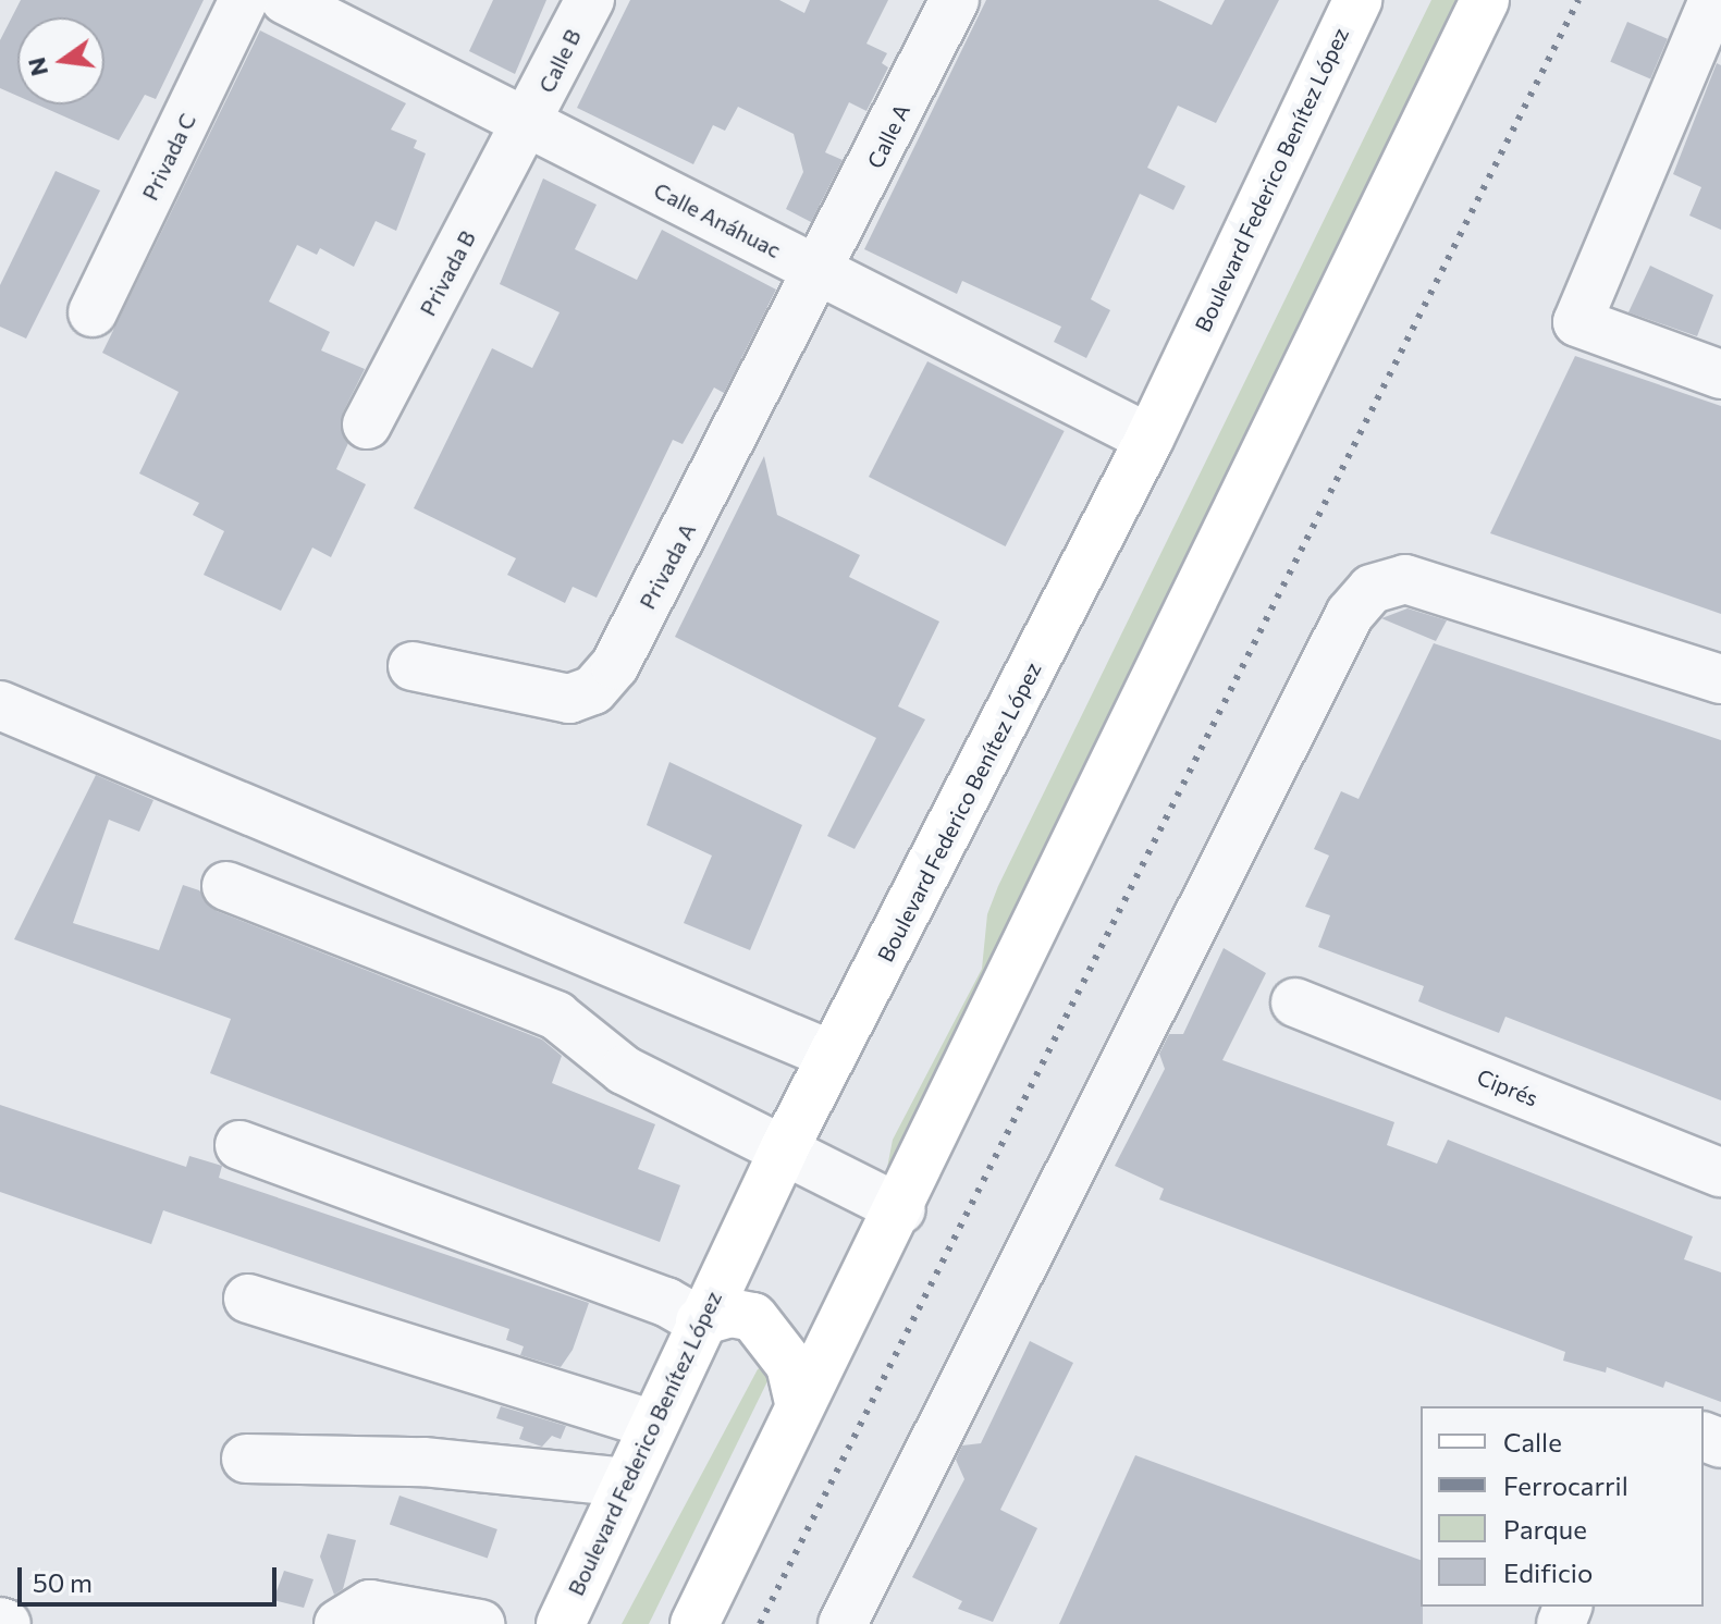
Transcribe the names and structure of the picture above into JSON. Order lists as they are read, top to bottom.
{
  "streets": {
    "main road": ["Boulevard Federico Benítez López"],
    "street": [
      "Calle B",
      "Calle A",
      "Privada C",
      "Calle Anáhuac",
      "Privada B",
      "Privada A",
      "Ciprés"
    ]
  },
  "crossings": [
    ["Calle B", "Calle Anáhuac"],
    ["Calle B", "Privada B"],
    ["Calle A", "Calle Anáhuac"],
    ["Calle A", "Privada A"],
    ["Boulevard Federico Benítez López", "Calle Anáhuac"],
    ["Calle Anáhuac", "Privada B"],
    ["Calle Anáhuac", "Privada A"]
  ],
  "legend": [
    "Calle",
    "Ferrocarril",
    "Parque",
    "Edificio"
  ],
  "scale_bar": "50 m",
  "north": "left"
}
